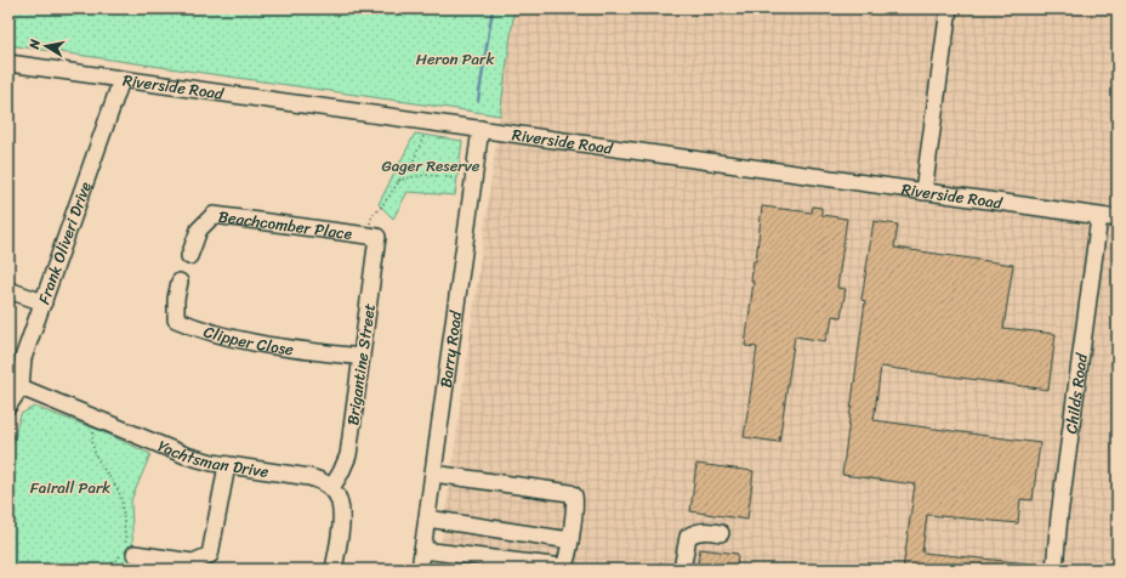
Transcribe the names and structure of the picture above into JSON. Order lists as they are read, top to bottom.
{
  "streets": {
    "street": [
      "Riverside Road",
      "Beachcomber Place",
      "Frank Oliveri Drive",
      "Clipper Close",
      "Barry Road",
      "Brigantine Street",
      "Childs Road",
      "Yachtsman Drive"
    ]
  },
  "crossings": [
    ["Riverside Road", "Frank Oliveri Drive"],
    ["Riverside Road", "Barry Road"],
    ["Riverside Road", "Childs Road"],
    ["Beachcomber Place", "Brigantine Street"],
    ["Frank Oliveri Drive", "Yachtsman Drive"],
    ["Clipper Close", "Brigantine Street"],
    ["Brigantine Street", "Yachtsman Drive"]
  ],
  "parks": ["Heron Park", "Gager Reserve", "Fairall Park"],
  "north": "left"
}
